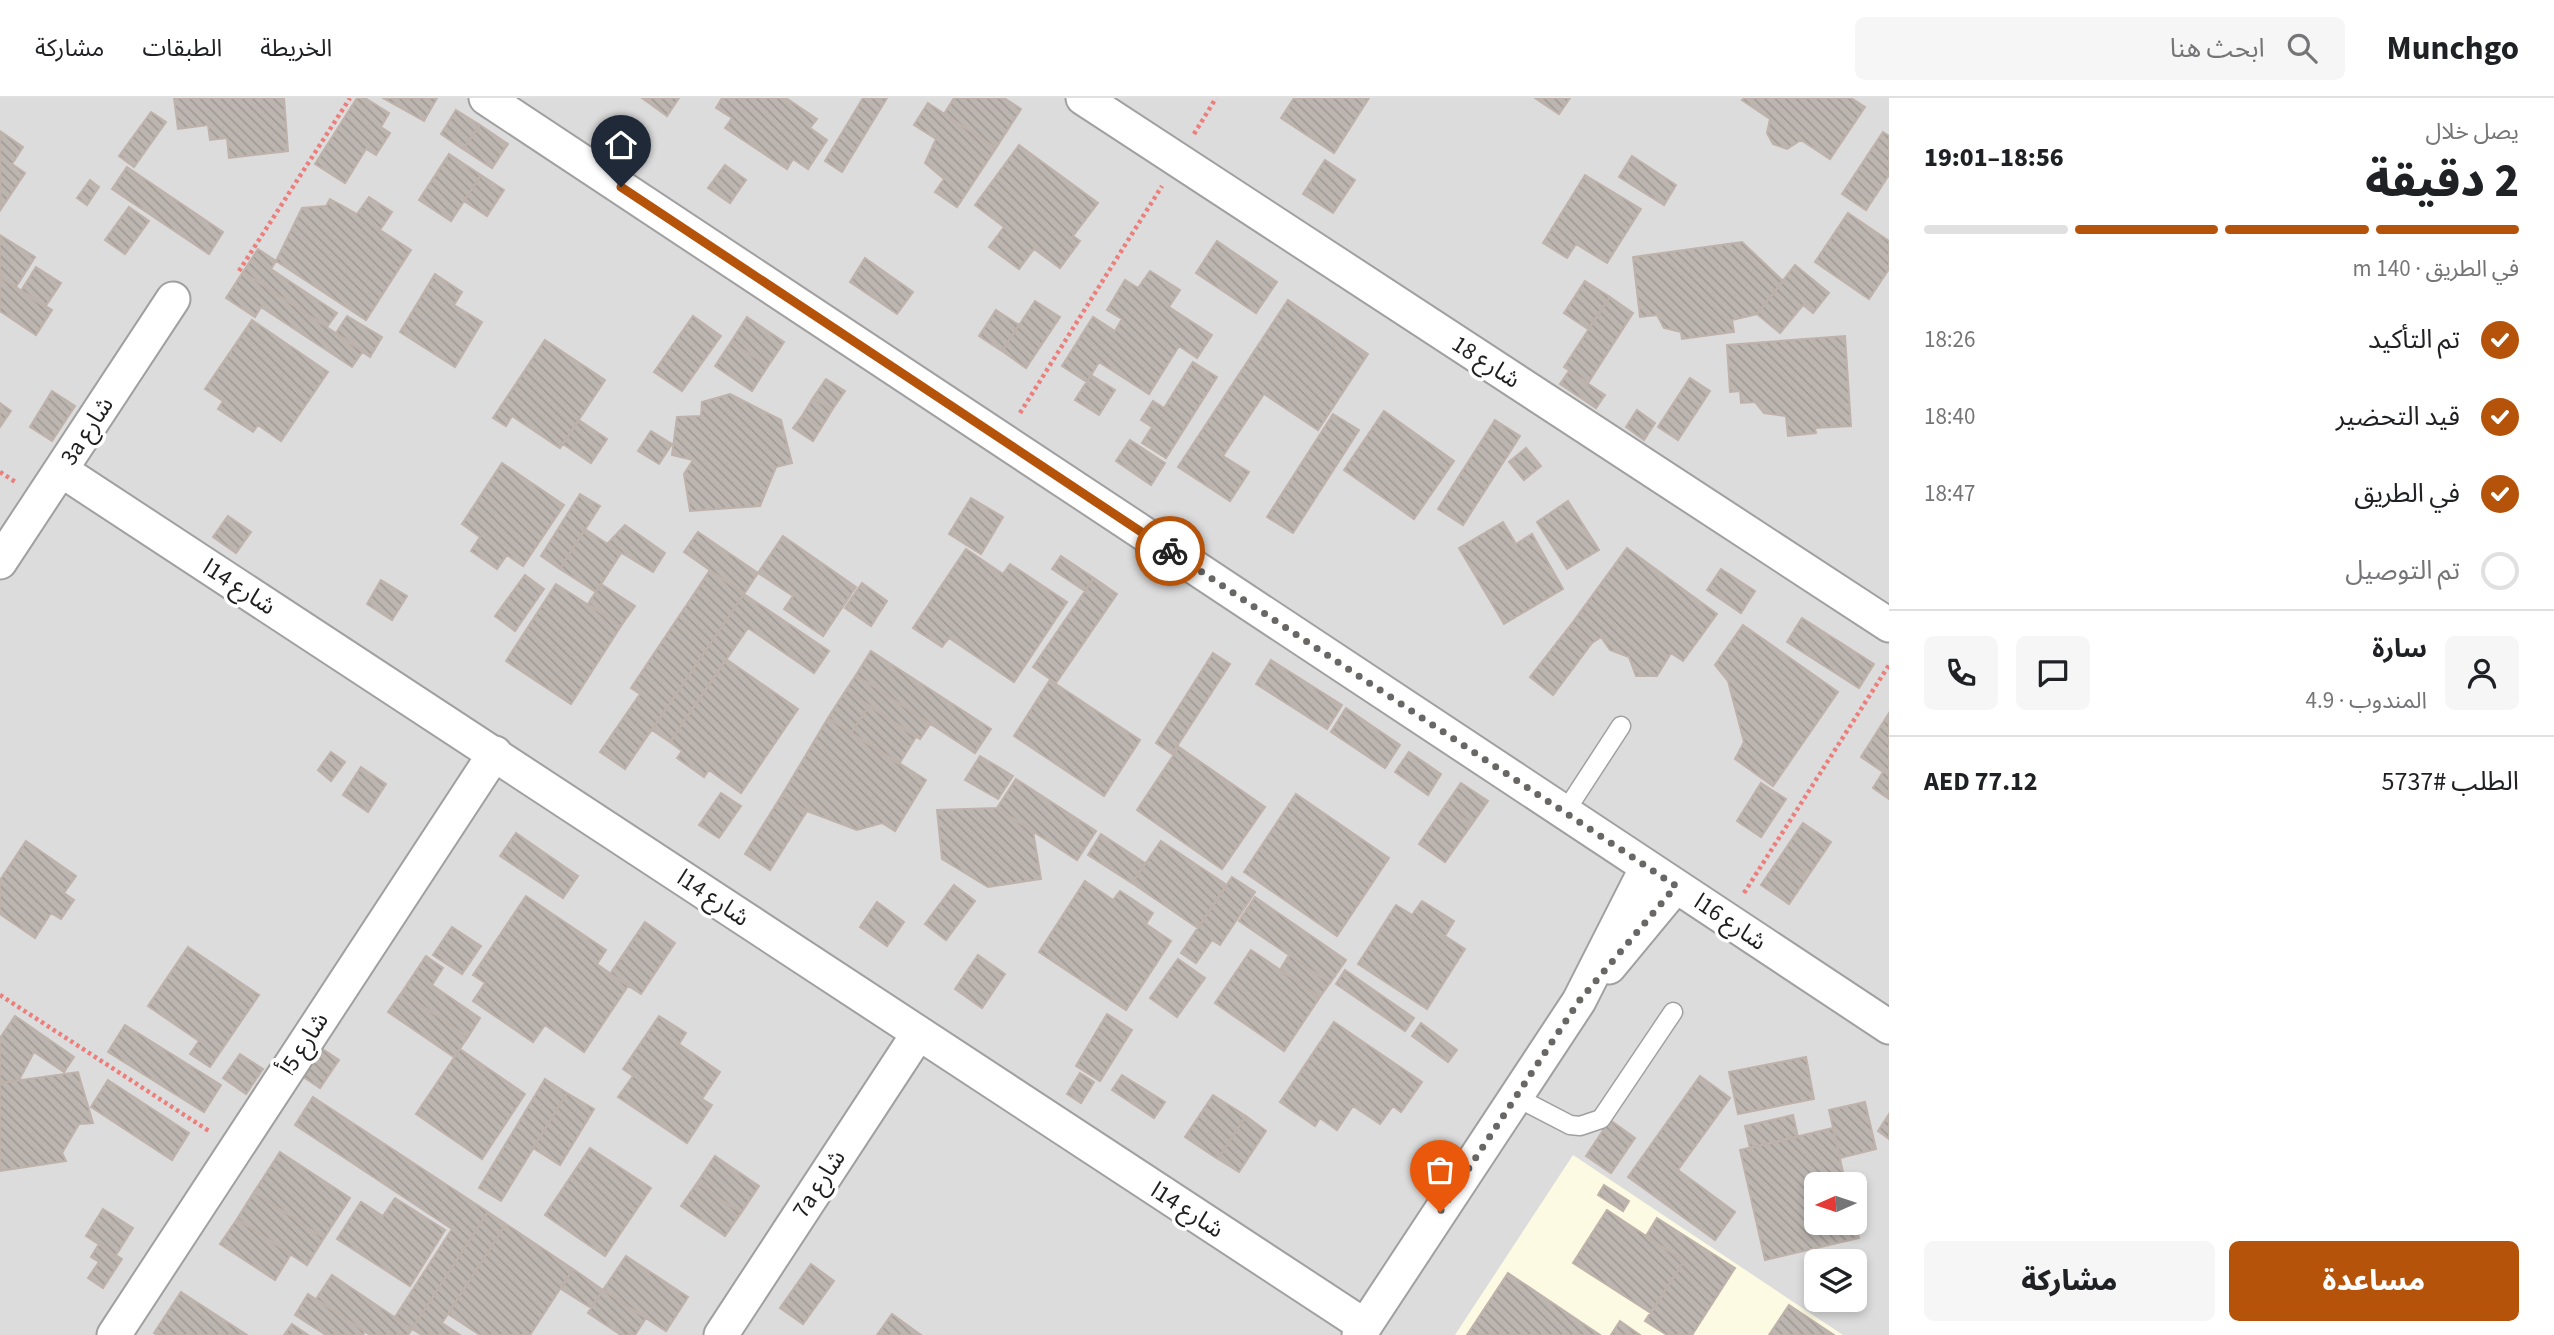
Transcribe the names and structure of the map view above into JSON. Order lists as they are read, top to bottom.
{
  "streets": {
    "street": [
      "شارع 18",
      "3a شارع",
      "شارع 14ا",
      "شارع 16ا",
      "شارع 5أ",
      "7a شارع"
    ]
  },
  "crossings": [
    ["3a شارع", "شارع 14ا"],
    ["شارع 14ا", "شارع 5أ"],
    ["شارع 14ا", "7a شارع"]
  ],
  "north": "left",
  "page": {
    "header": "Munchgo",
    "search": "ابحث هنا",
    "nav": ["الخريطة", "الطبقات", "مشاركة"],
    "heading": ["2 دقيقة", "يصل خلال", "18:56–19:01"],
    "panel": [
      "سارة",
      "المندوب · 4.9",
      "الطلب #5737",
      "AED 77.12"
    ],
    "bar": "في الطريق · 140 m",
    "list": [
      ["تم التأكيد", "18:26"],
      ["قيد التحضير", "18:40"],
      ["في الطريق", "18:47"],
      "تم التوصيل"
    ],
    "buttons": ["مساعدة", "مشاركة"]
  }
}
